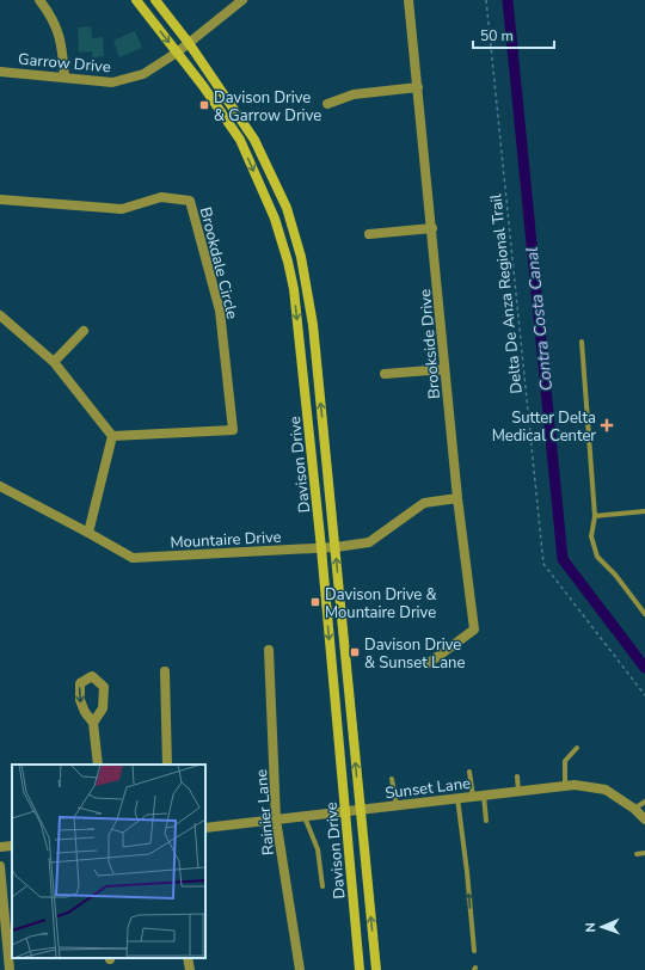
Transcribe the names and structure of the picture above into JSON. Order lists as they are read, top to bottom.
{
  "streets": {
    "main road": ["Davison Drive"],
    "street": [
      "Garrow Drive",
      "Brookdale Circle",
      "Brookside Drive",
      "Mountaire Drive",
      "Sunset Lane",
      "Rainier Lane"
    ],
    "path": ["Delta De Anza Regional Trail"]
  },
  "crossings": [
    ["Garrow Drive", "Davison Drive"],
    ["Brookside Drive", "Mountaire Drive"],
    ["Davison Drive", "Mountaire Drive"],
    ["Davison Drive", "Sunset Lane"],
    ["Sunset Lane", "Rainier Lane"]
  ],
  "water": ["Contra Costa Canal"],
  "places": {
    "transit": ["Davison Drive & Garrow Drive", "Davison Drive & Mountaire Drive", "Davison Drive & Sunset Lane"],
    "health": ["Sutter Delta Medical Center"]
  },
  "scale_bar": "50 m",
  "north": "left"
}
